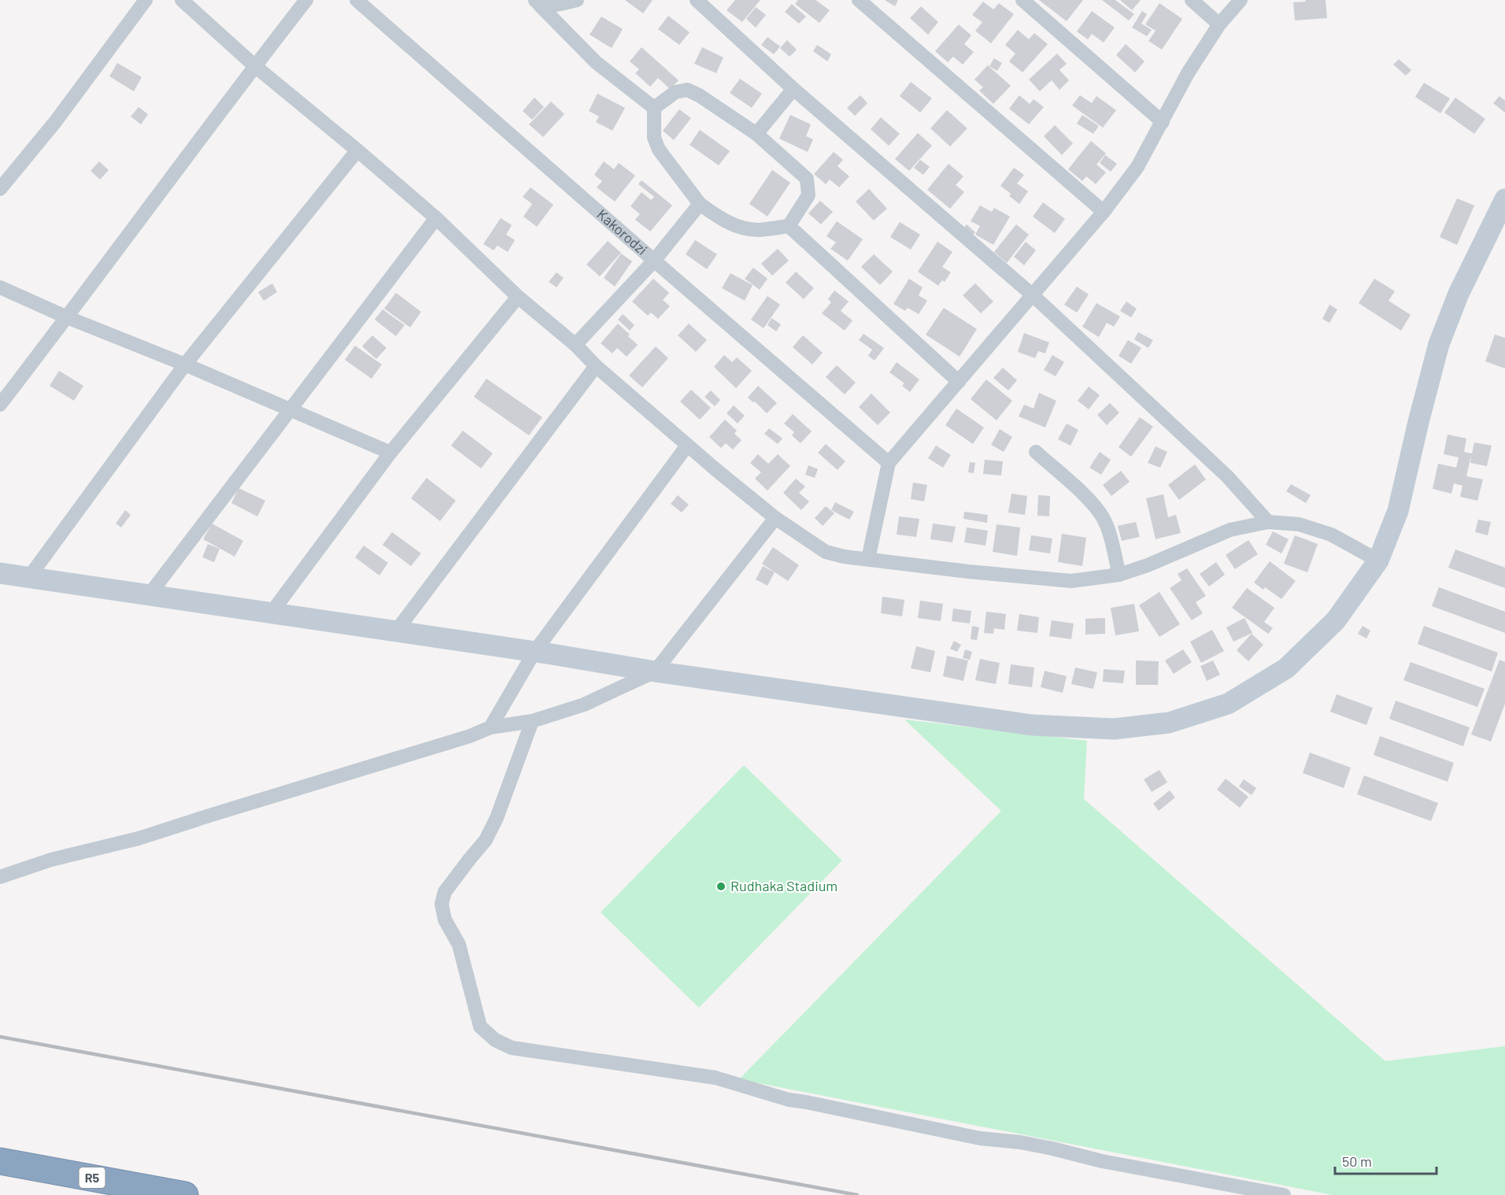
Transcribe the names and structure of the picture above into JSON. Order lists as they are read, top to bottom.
{
  "streets": {
    "highway": ["R5"],
    "street": ["Kakorodzi"]
  },
  "places": ["Rudhaka Stadium"],
  "scale_bar": "50 m"
}
